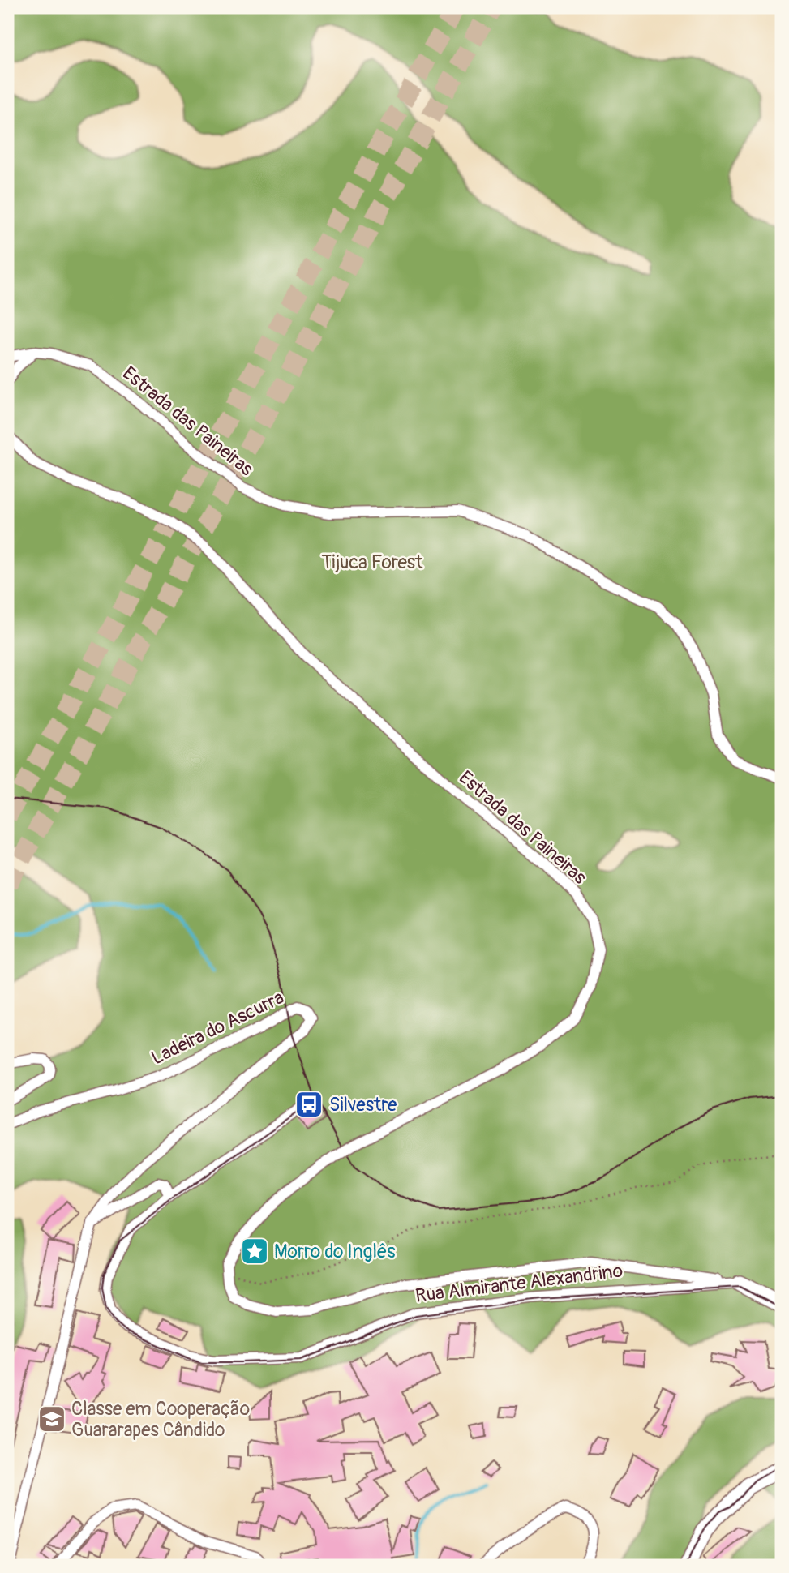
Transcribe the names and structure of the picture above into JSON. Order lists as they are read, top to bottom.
{
  "streets": {
    "street": ["Estrada das Paineiras", "Ladeira do Ascurra", "Rua Almirante Alexandrino"]
  },
  "parks": ["Tijuca Forest"],
  "places": {
    "bus stop": ["Silvestre"],
    "place": ["Morro do Inglês"],
    "school or university": ["Classe em Cooperação Guararapes Cândido"]
  }
}
